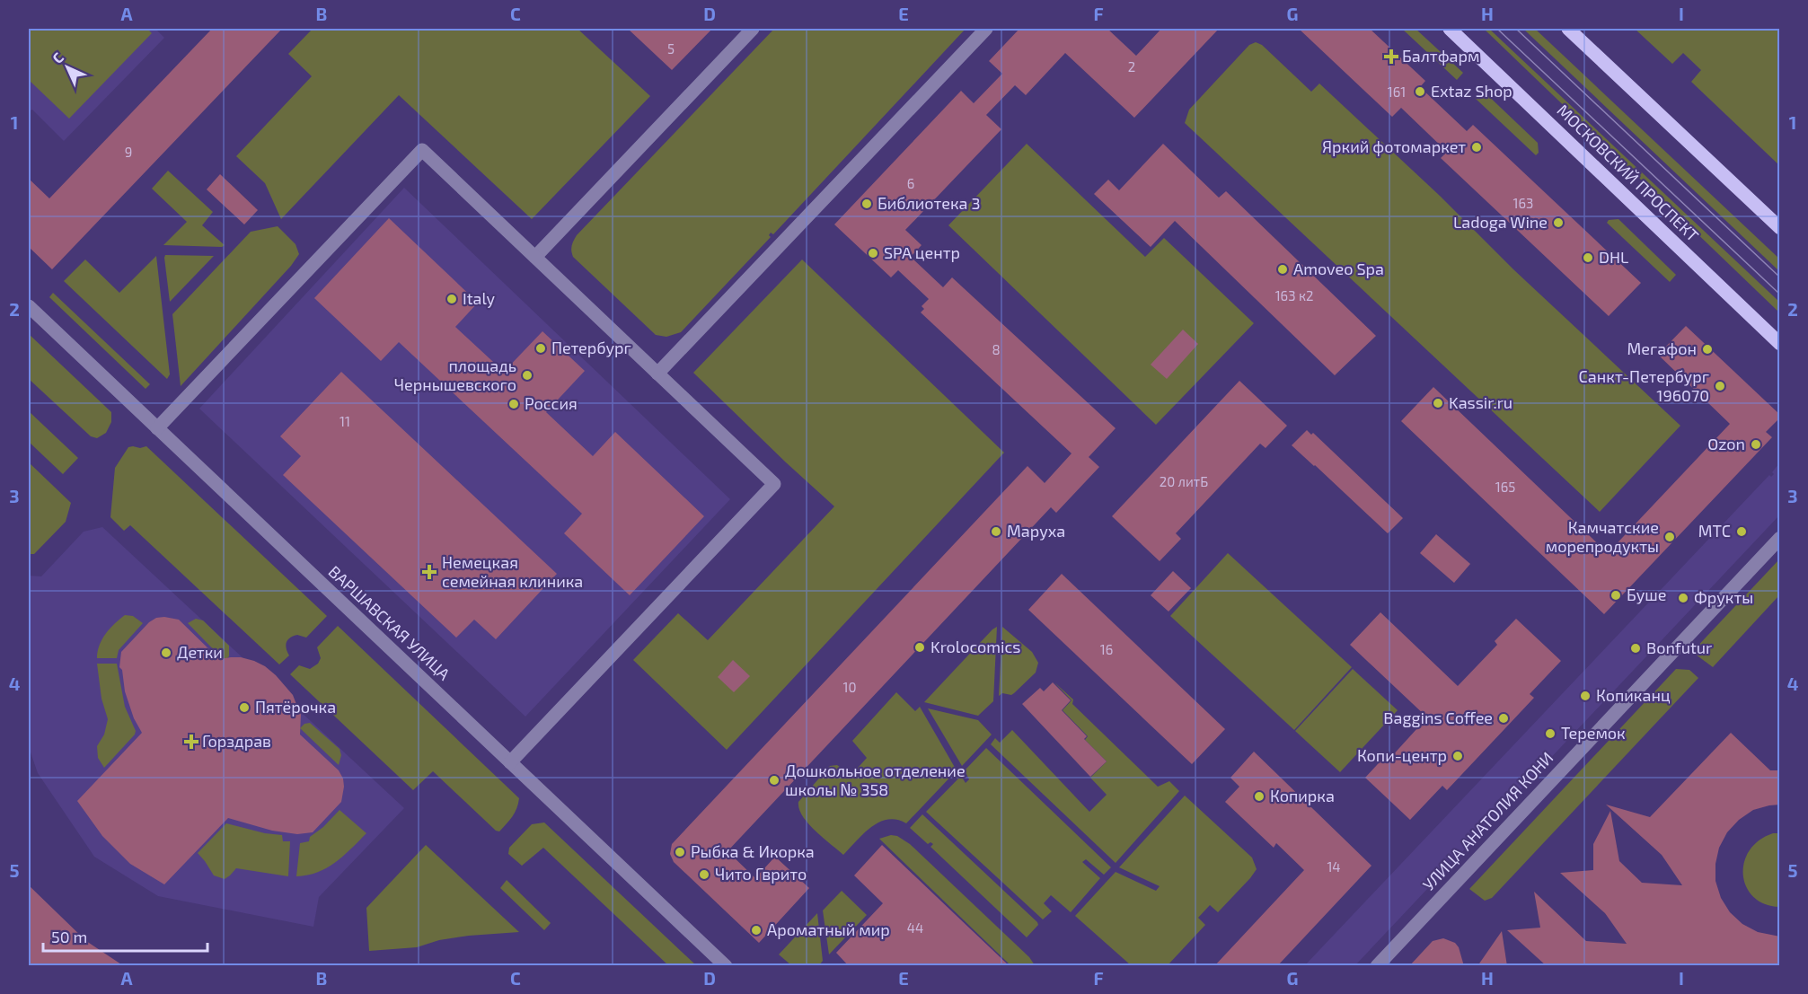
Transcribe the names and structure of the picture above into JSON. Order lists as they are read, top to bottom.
{
  "streets": {
    "main road": ["МОСКОВСКИЙ ПРОСПЕКТ"],
    "street": ["ВАРШАВСКАЯ УЛИЦА", "УЛИЦА АНАТОЛИЯ КОНИ"]
  },
  "places": {
    "health": ["Балтфарм", "Немецкая семейная клиника", "Горздрав"],
    "other": [
      "Extaz Shop",
      "Яркий фотомаркет",
      "Библиотека 3",
      "Ladoga Wine",
      "SPA центр",
      "DHL",
      "Amoveo Spa",
      "Italy",
      "Петербург",
      "Мегафон",
      "площадь Чернышевского",
      "Санкт-Петербург 196070",
      "Kassir.ru",
      "Россия",
      "Ozon",
      "Маруха",
      "МТС",
      "Камчатские мoрепродукты",
      "Буше",
      "Фрукты",
      "Krolocomics",
      "Bonfutur",
      "Детки",
      "Копиканц",
      "Пятёрочка",
      "Baggins Coffee",
      "Теремок",
      "Копи-центр",
      "Дошкольное отделение школы № 358",
      "Копирка",
      "Рыбка & Икорка",
      "Чито Гврито",
      "Ароматный мир"
    ]
  },
  "house_numbers": [
    "5",
    "2",
    "161",
    "9",
    "6",
    "163",
    "163 к2",
    "8",
    "11",
    "20 литБ",
    "165",
    "16",
    "10",
    "14",
    "44"
  ],
  "scale_bar": "50 m",
  "north": "top left",
  "grid": {
    "columns": [
      "A",
      "B",
      "C",
      "D",
      "E",
      "F",
      "G",
      "H",
      "I"
    ],
    "rows": [
      "1",
      "2",
      "3",
      "4",
      "5"
    ]
  }
}
